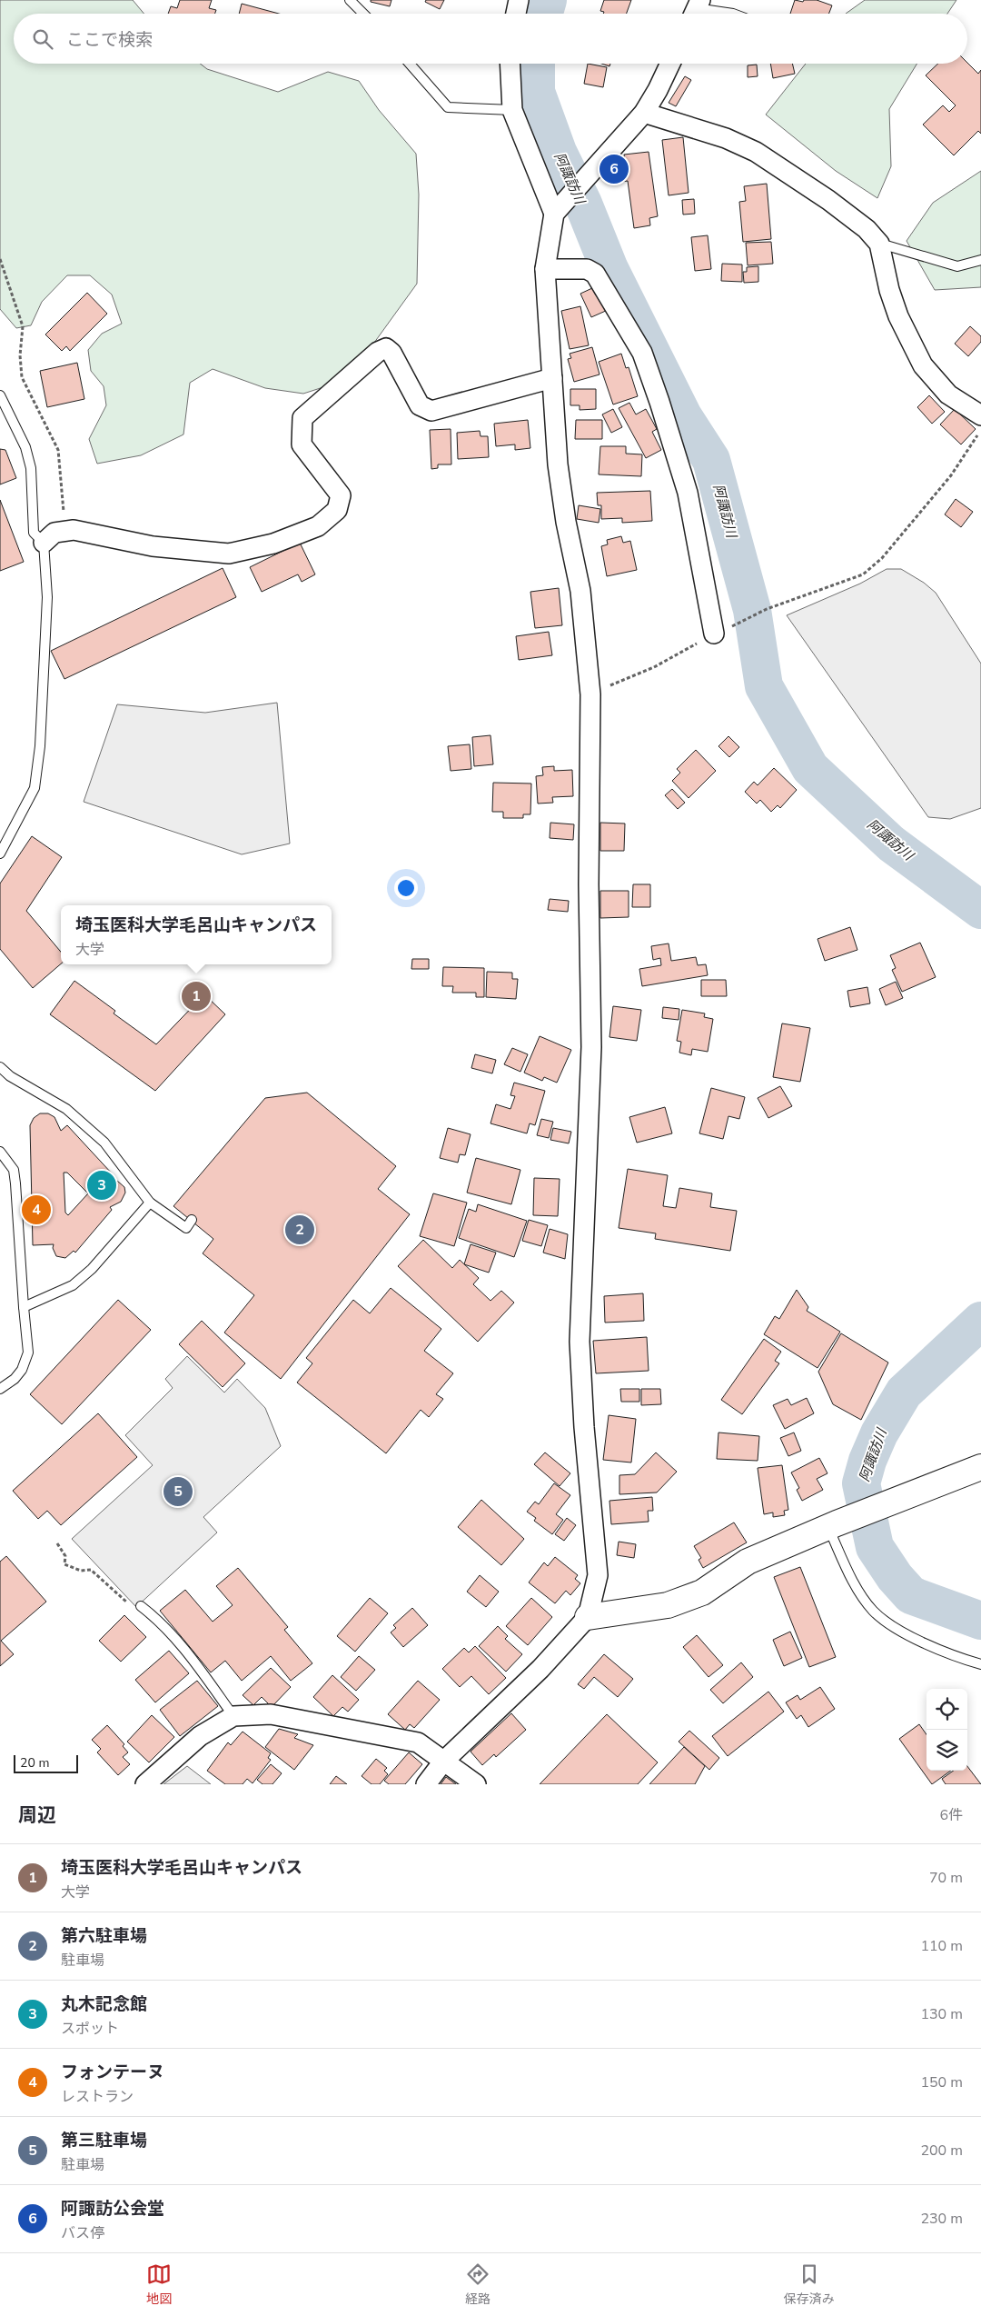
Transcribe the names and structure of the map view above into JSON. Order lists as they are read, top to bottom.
{
  "water": ["阿諏訪川"],
  "scale_bar": "20 m",
  "page": {
    "search": "ここで検索",
    "pins": [
      "6",
      "1",
      "3",
      "4",
      "2",
      "5"
    ],
    "popup": ["埼玉医科大学毛呂山キャンパス", "大学"],
    "scale": "20 m",
    "heading": ["周辺", "6件"],
    "list": [
      {
        "mark": "1",
        "name": "埼玉医科大学毛呂山キャンパス",
        "note": "大学",
        "value": "70 m"
      },
      {
        "mark": "2",
        "name": "第六駐車場",
        "note": "駐車場",
        "value": "110 m"
      },
      {
        "mark": "3",
        "name": "丸木記念館",
        "note": "スポット",
        "value": "130 m"
      },
      {
        "mark": "4",
        "name": "フォンテーヌ",
        "note": "レストラン",
        "value": "150 m"
      },
      {
        "mark": "5",
        "name": "第三駐車場",
        "note": "駐車場",
        "value": "200 m"
      },
      {
        "mark": "6",
        "name": "阿諏訪公会堂",
        "note": "バス停",
        "value": "230 m"
      }
    ],
    "nav": ["地図", "経路", "保存済み"]
  }
}
